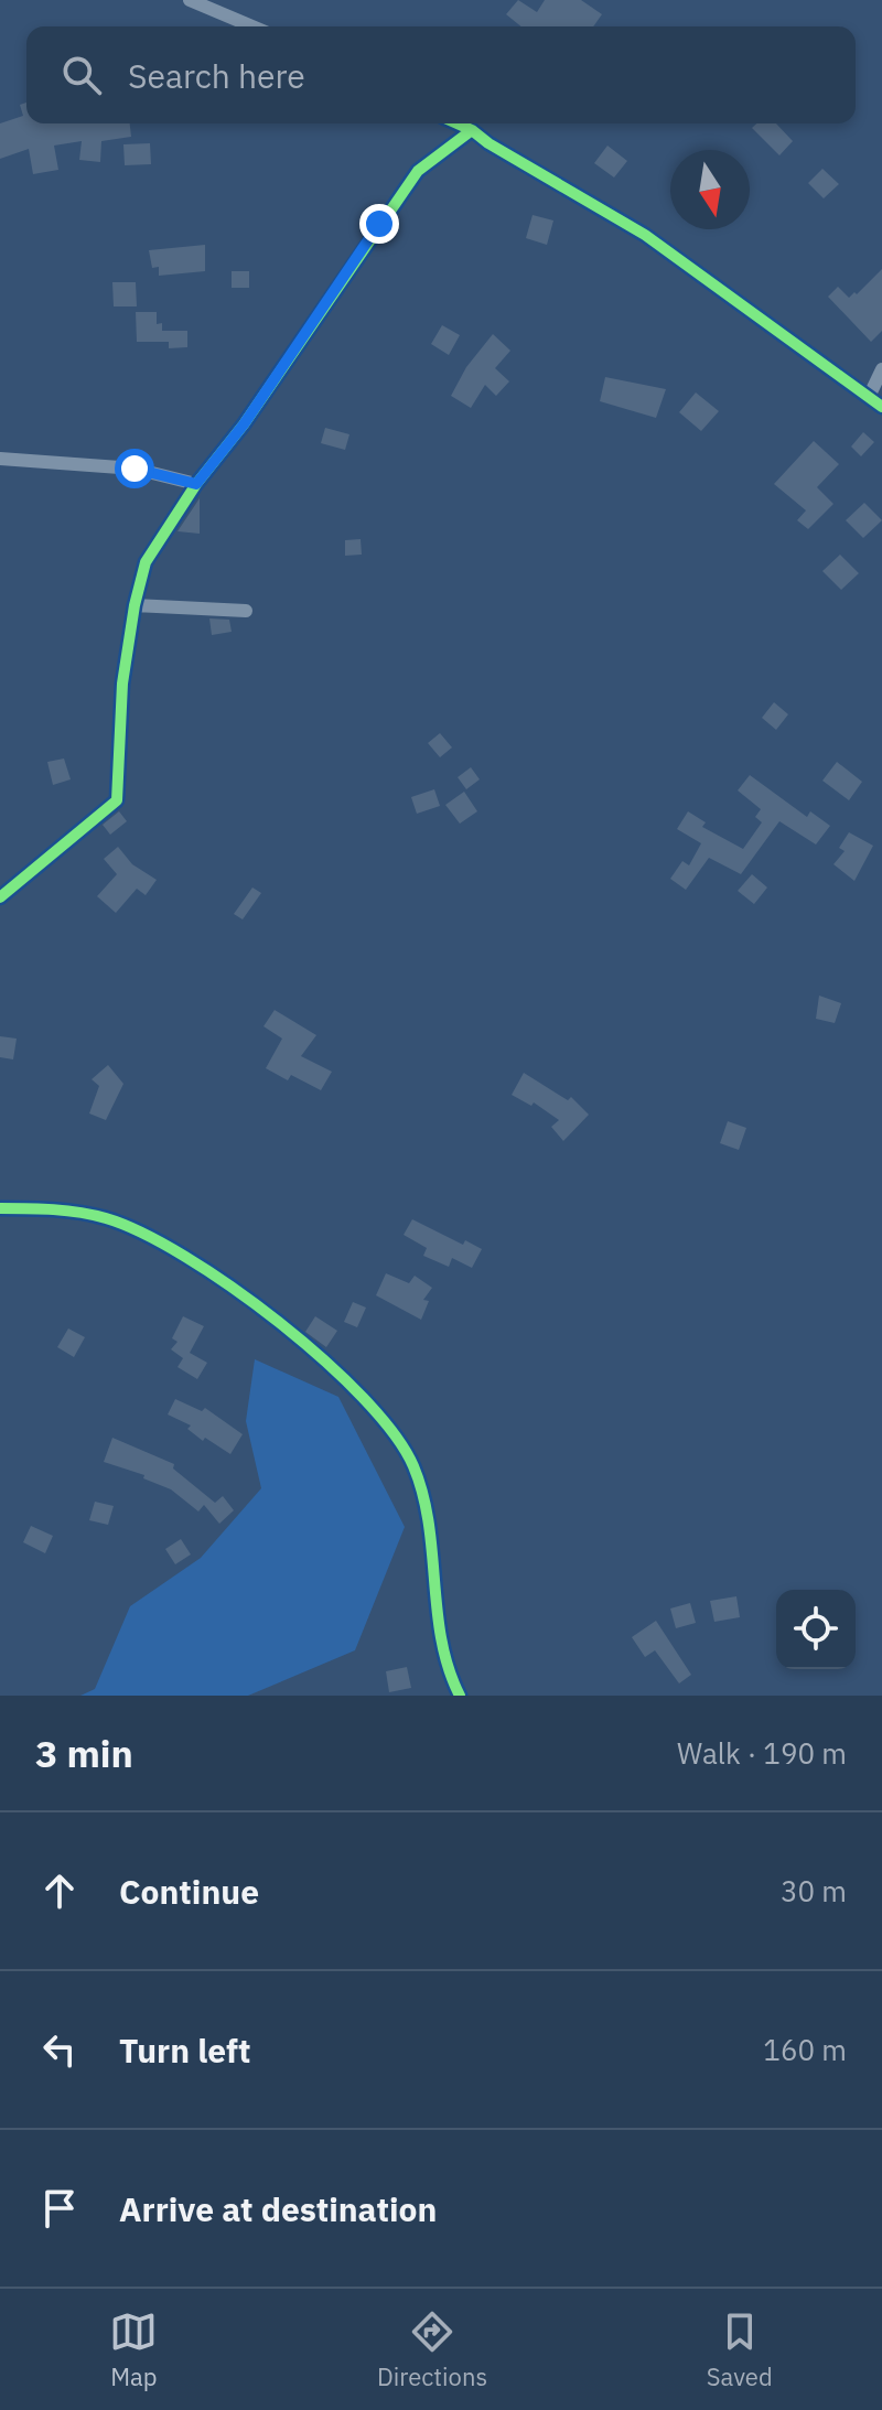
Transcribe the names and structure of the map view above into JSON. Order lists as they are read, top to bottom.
{
  "north": "bottom",
  "page": {
    "search": "Search here",
    "heading": ["3 min", "Walk · 190 m"],
    "list": [
      ["Continue", "30 m"],
      ["Turn left", "160 m"],
      "Arrive at destination"
    ],
    "nav": ["Map", "Directions", "Saved"]
  }
}
